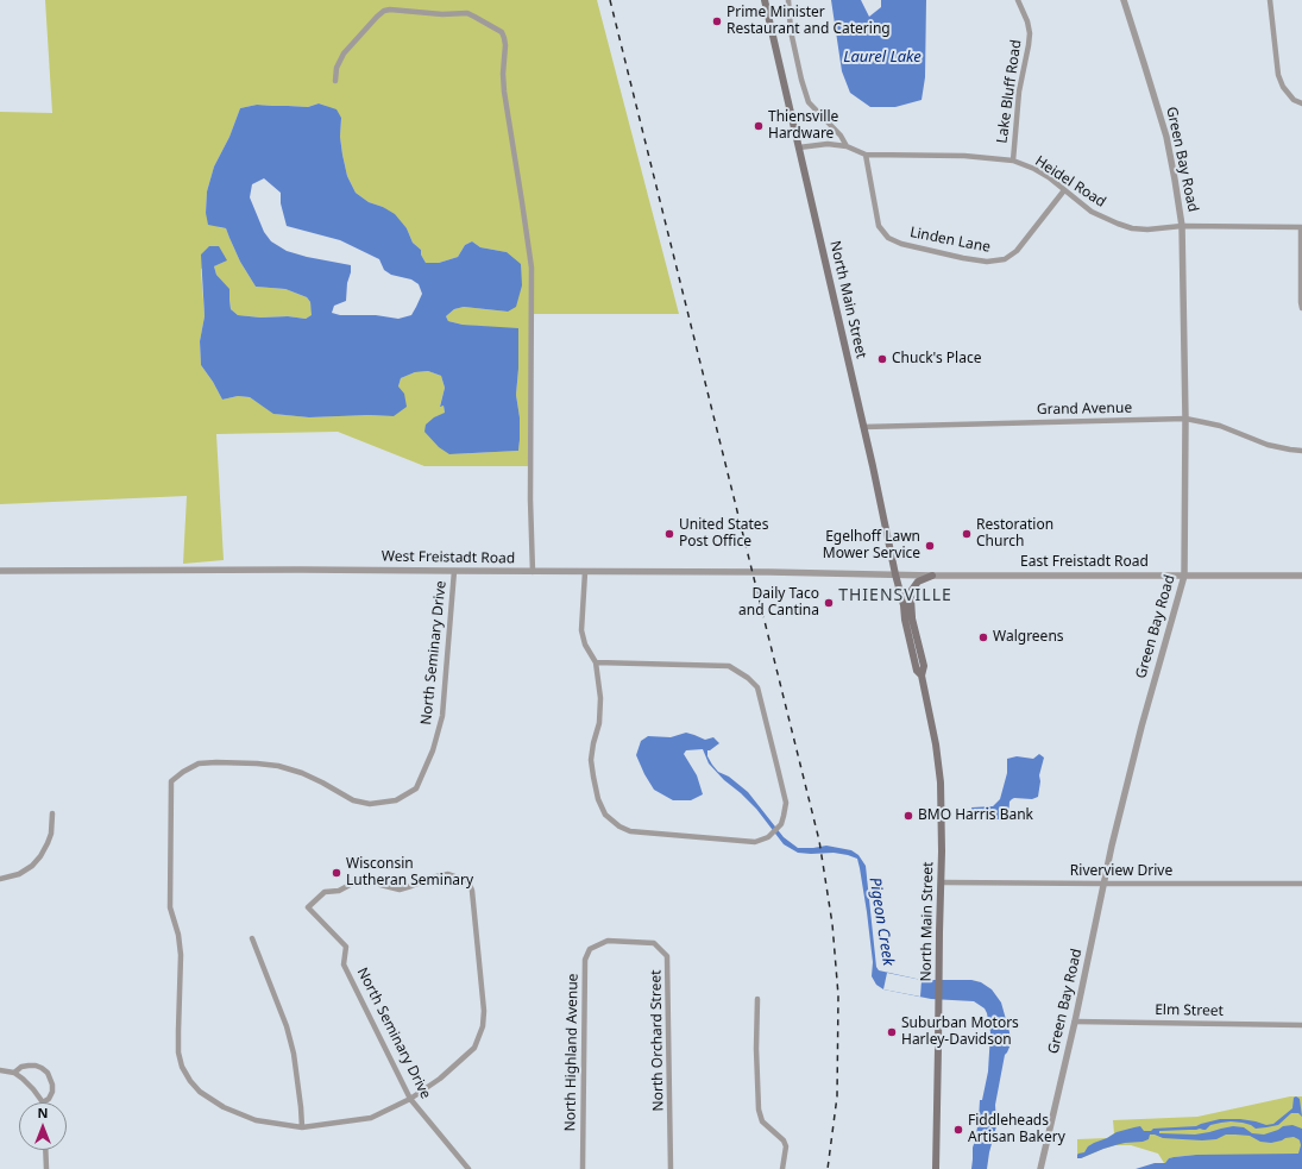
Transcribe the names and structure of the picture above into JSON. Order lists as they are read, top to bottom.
{
  "streets": {
    "main road": ["North Main Street"],
    "street": [
      "Lake Bluff Road",
      "Green Bay Road",
      "Heidel Road",
      "Linden Lane",
      "Grand Avenue",
      "West Freistadt Road",
      "East Freistadt Road",
      "North Seminary Drive",
      "Riverview Drive",
      "Elm Street",
      "North Orchard Street",
      "North Highland Avenue"
    ]
  },
  "crossings": [
    ["Lake Bluff Road", "Heidel Road"],
    ["Green Bay Road", "Heidel Road"],
    ["Green Bay Road", "Grand Avenue"],
    ["Green Bay Road", "East Freistadt Road"],
    ["Green Bay Road", "Riverview Drive"],
    ["Green Bay Road", "Elm Street"],
    ["Heidel Road", "Linden Lane"],
    ["Heidel Road", "North Main Street"],
    ["North Main Street", "Grand Avenue"],
    ["North Main Street", "West Freistadt Road"],
    ["North Main Street", "East Freistadt Road"],
    ["North Main Street", "Riverview Drive"],
    ["West Freistadt Road", "East Freistadt Road"],
    ["West Freistadt Road", "North Seminary Drive"],
    ["North Orchard Street", "North Highland Avenue"]
  ],
  "districts": ["THIENSVILLE"],
  "water": ["Laurel Lake", "Pigeon Creek"],
  "places": [
    "Prime Minister Restaurant and Catering",
    "Thiensville Hardware",
    "Chuck's Place",
    "United States Post Office",
    "Restoration Church",
    "Egelhoff Lawn Mower Service",
    "Daily Taco and Cantina",
    "Walgreens",
    "BMO Harris Bank",
    "Wisconsin Lutheran Seminary",
    "Suburban Motors Harley-Davidson",
    "Fiddleheads Artisan Bakery"
  ],
  "north": "top"
}
